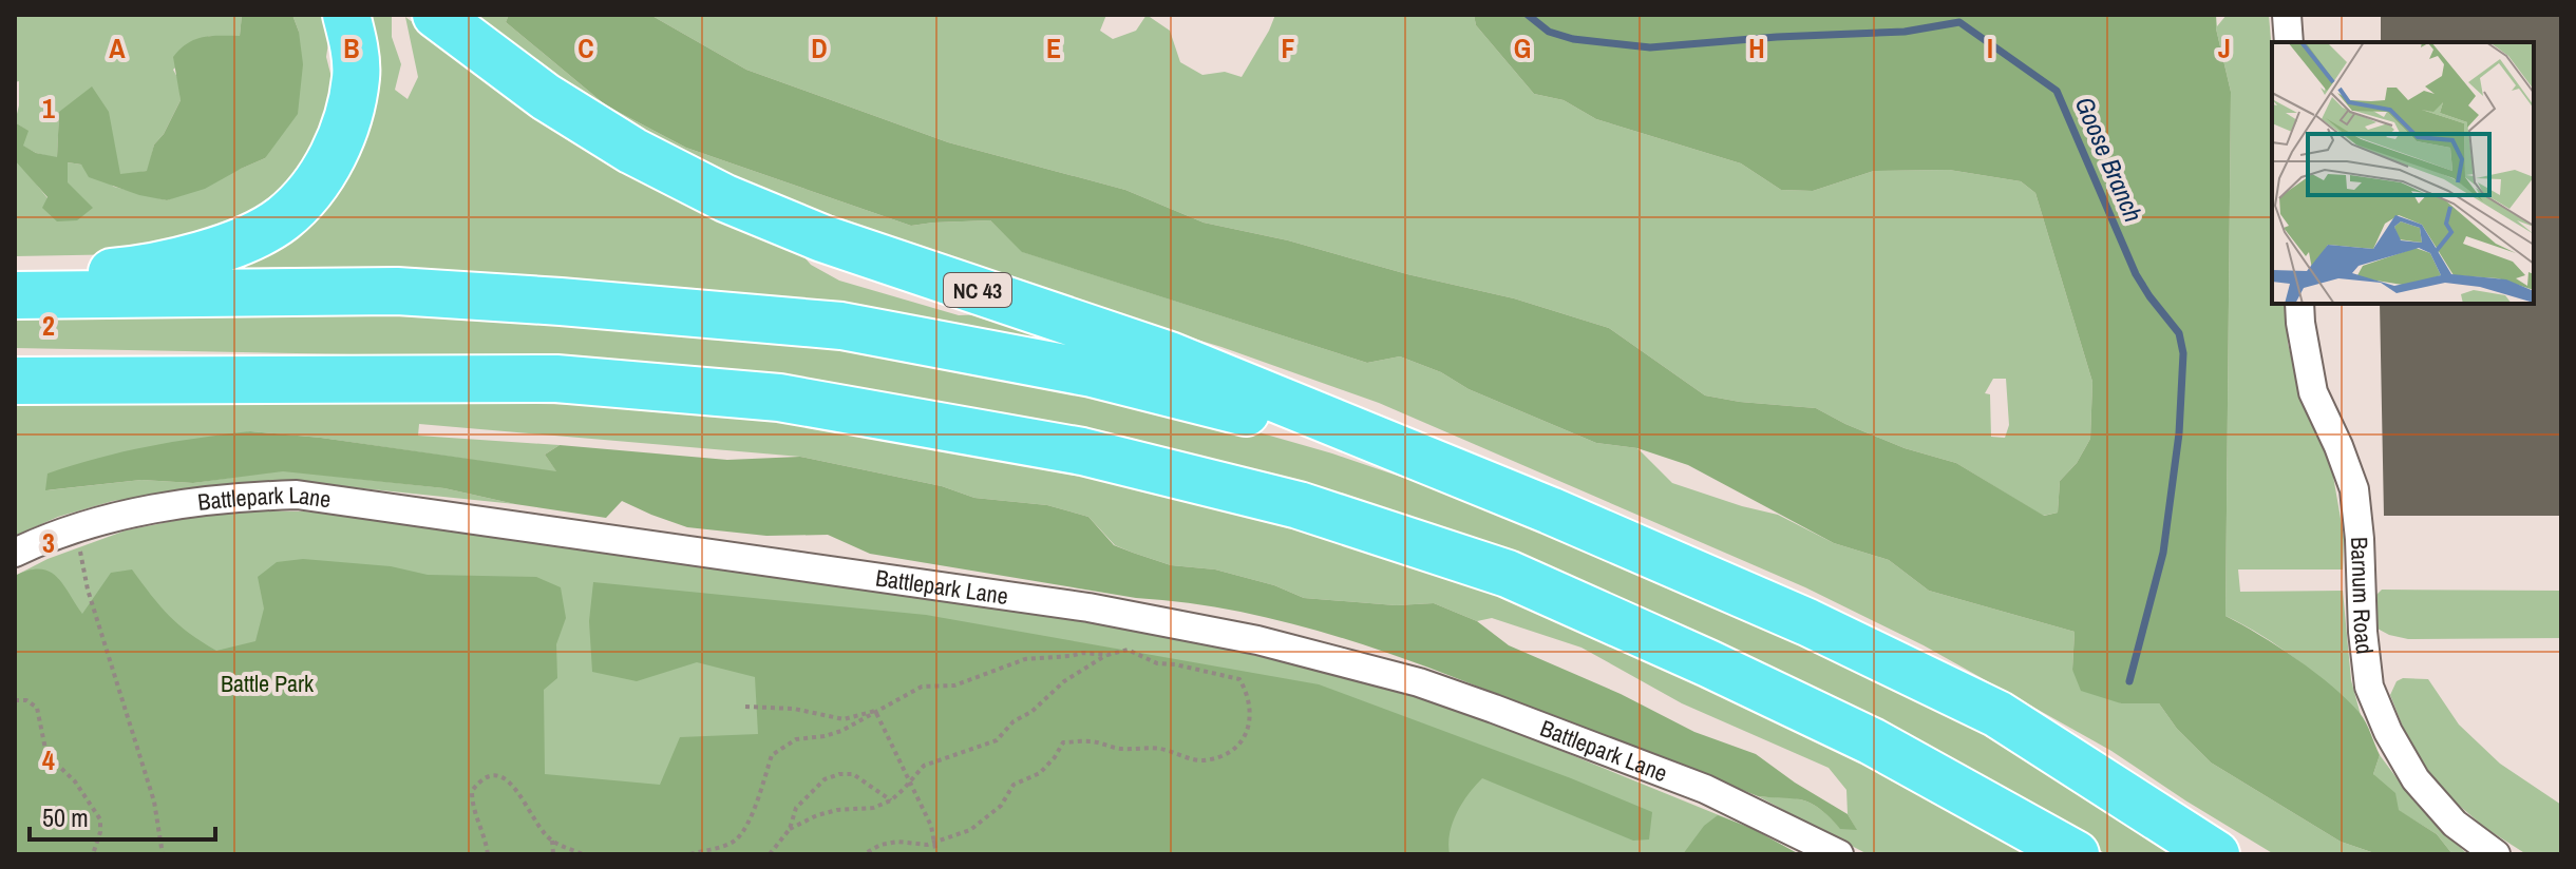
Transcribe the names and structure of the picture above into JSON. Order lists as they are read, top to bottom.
{
  "streets": {
    "highway": ["NC 43"],
    "street": ["Battlepark Lane", "Barnum Road"]
  },
  "water": ["Goose Branch"],
  "parks": ["Battle Park"],
  "scale_bar": "50 m",
  "grid": {
    "columns": [
      "A",
      "B",
      "C",
      "D",
      "E",
      "F",
      "G",
      "H",
      "I",
      "J"
    ],
    "rows": [
      "1",
      "2",
      "3",
      "4"
    ]
  }
}
